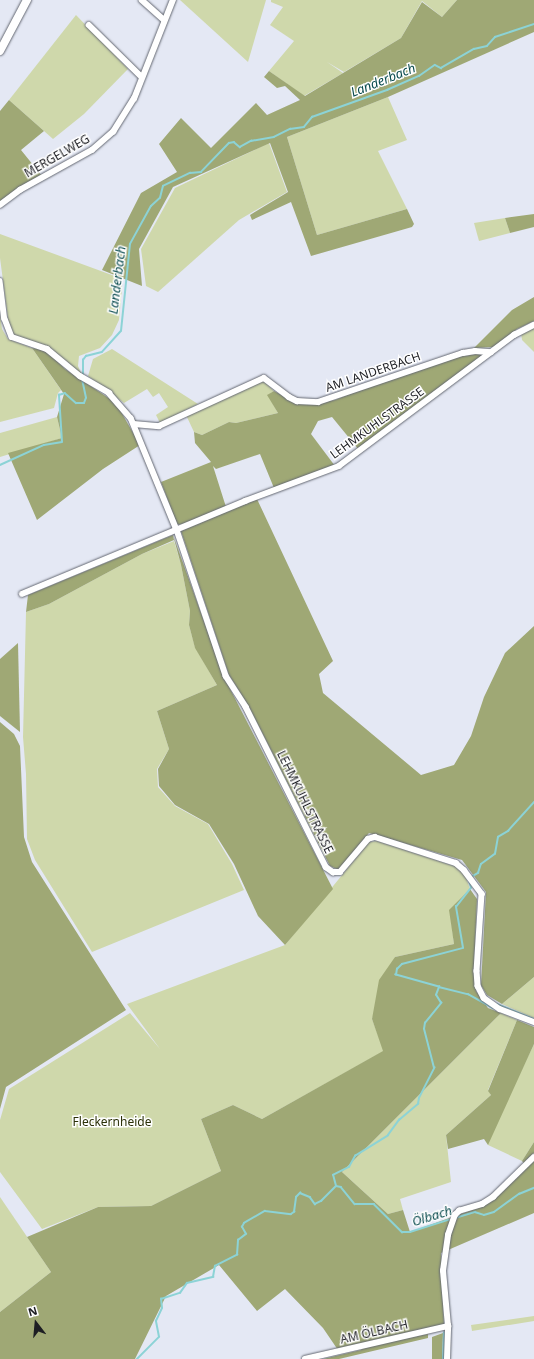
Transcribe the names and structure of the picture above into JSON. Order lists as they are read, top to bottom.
{
  "streets": {
    "street": [
      "MERGELWEG",
      "AM LANDERBACH",
      "LEHMKUHLSTRASSE",
      "AM ÖLBACH"
    ]
  },
  "crossings": [
    ["AM LANDERBACH", "LEHMKUHLSTRASSE"]
  ],
  "water": ["Landerbach", "Ölbach"],
  "parks": ["Fleckernheide"],
  "north": "top"
}
